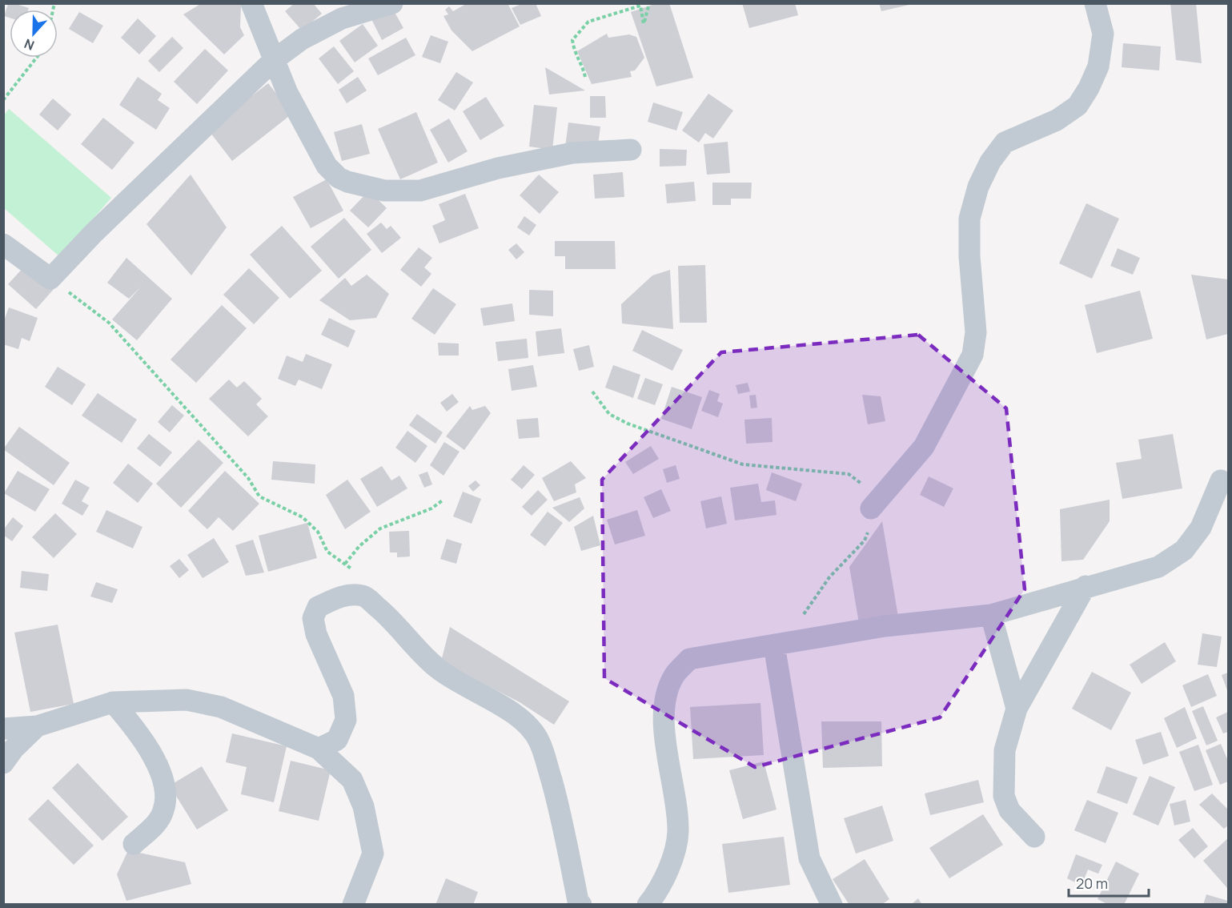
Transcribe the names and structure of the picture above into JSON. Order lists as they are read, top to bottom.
{
  "scale_bar": "20 m",
  "north": "bottom"
}
